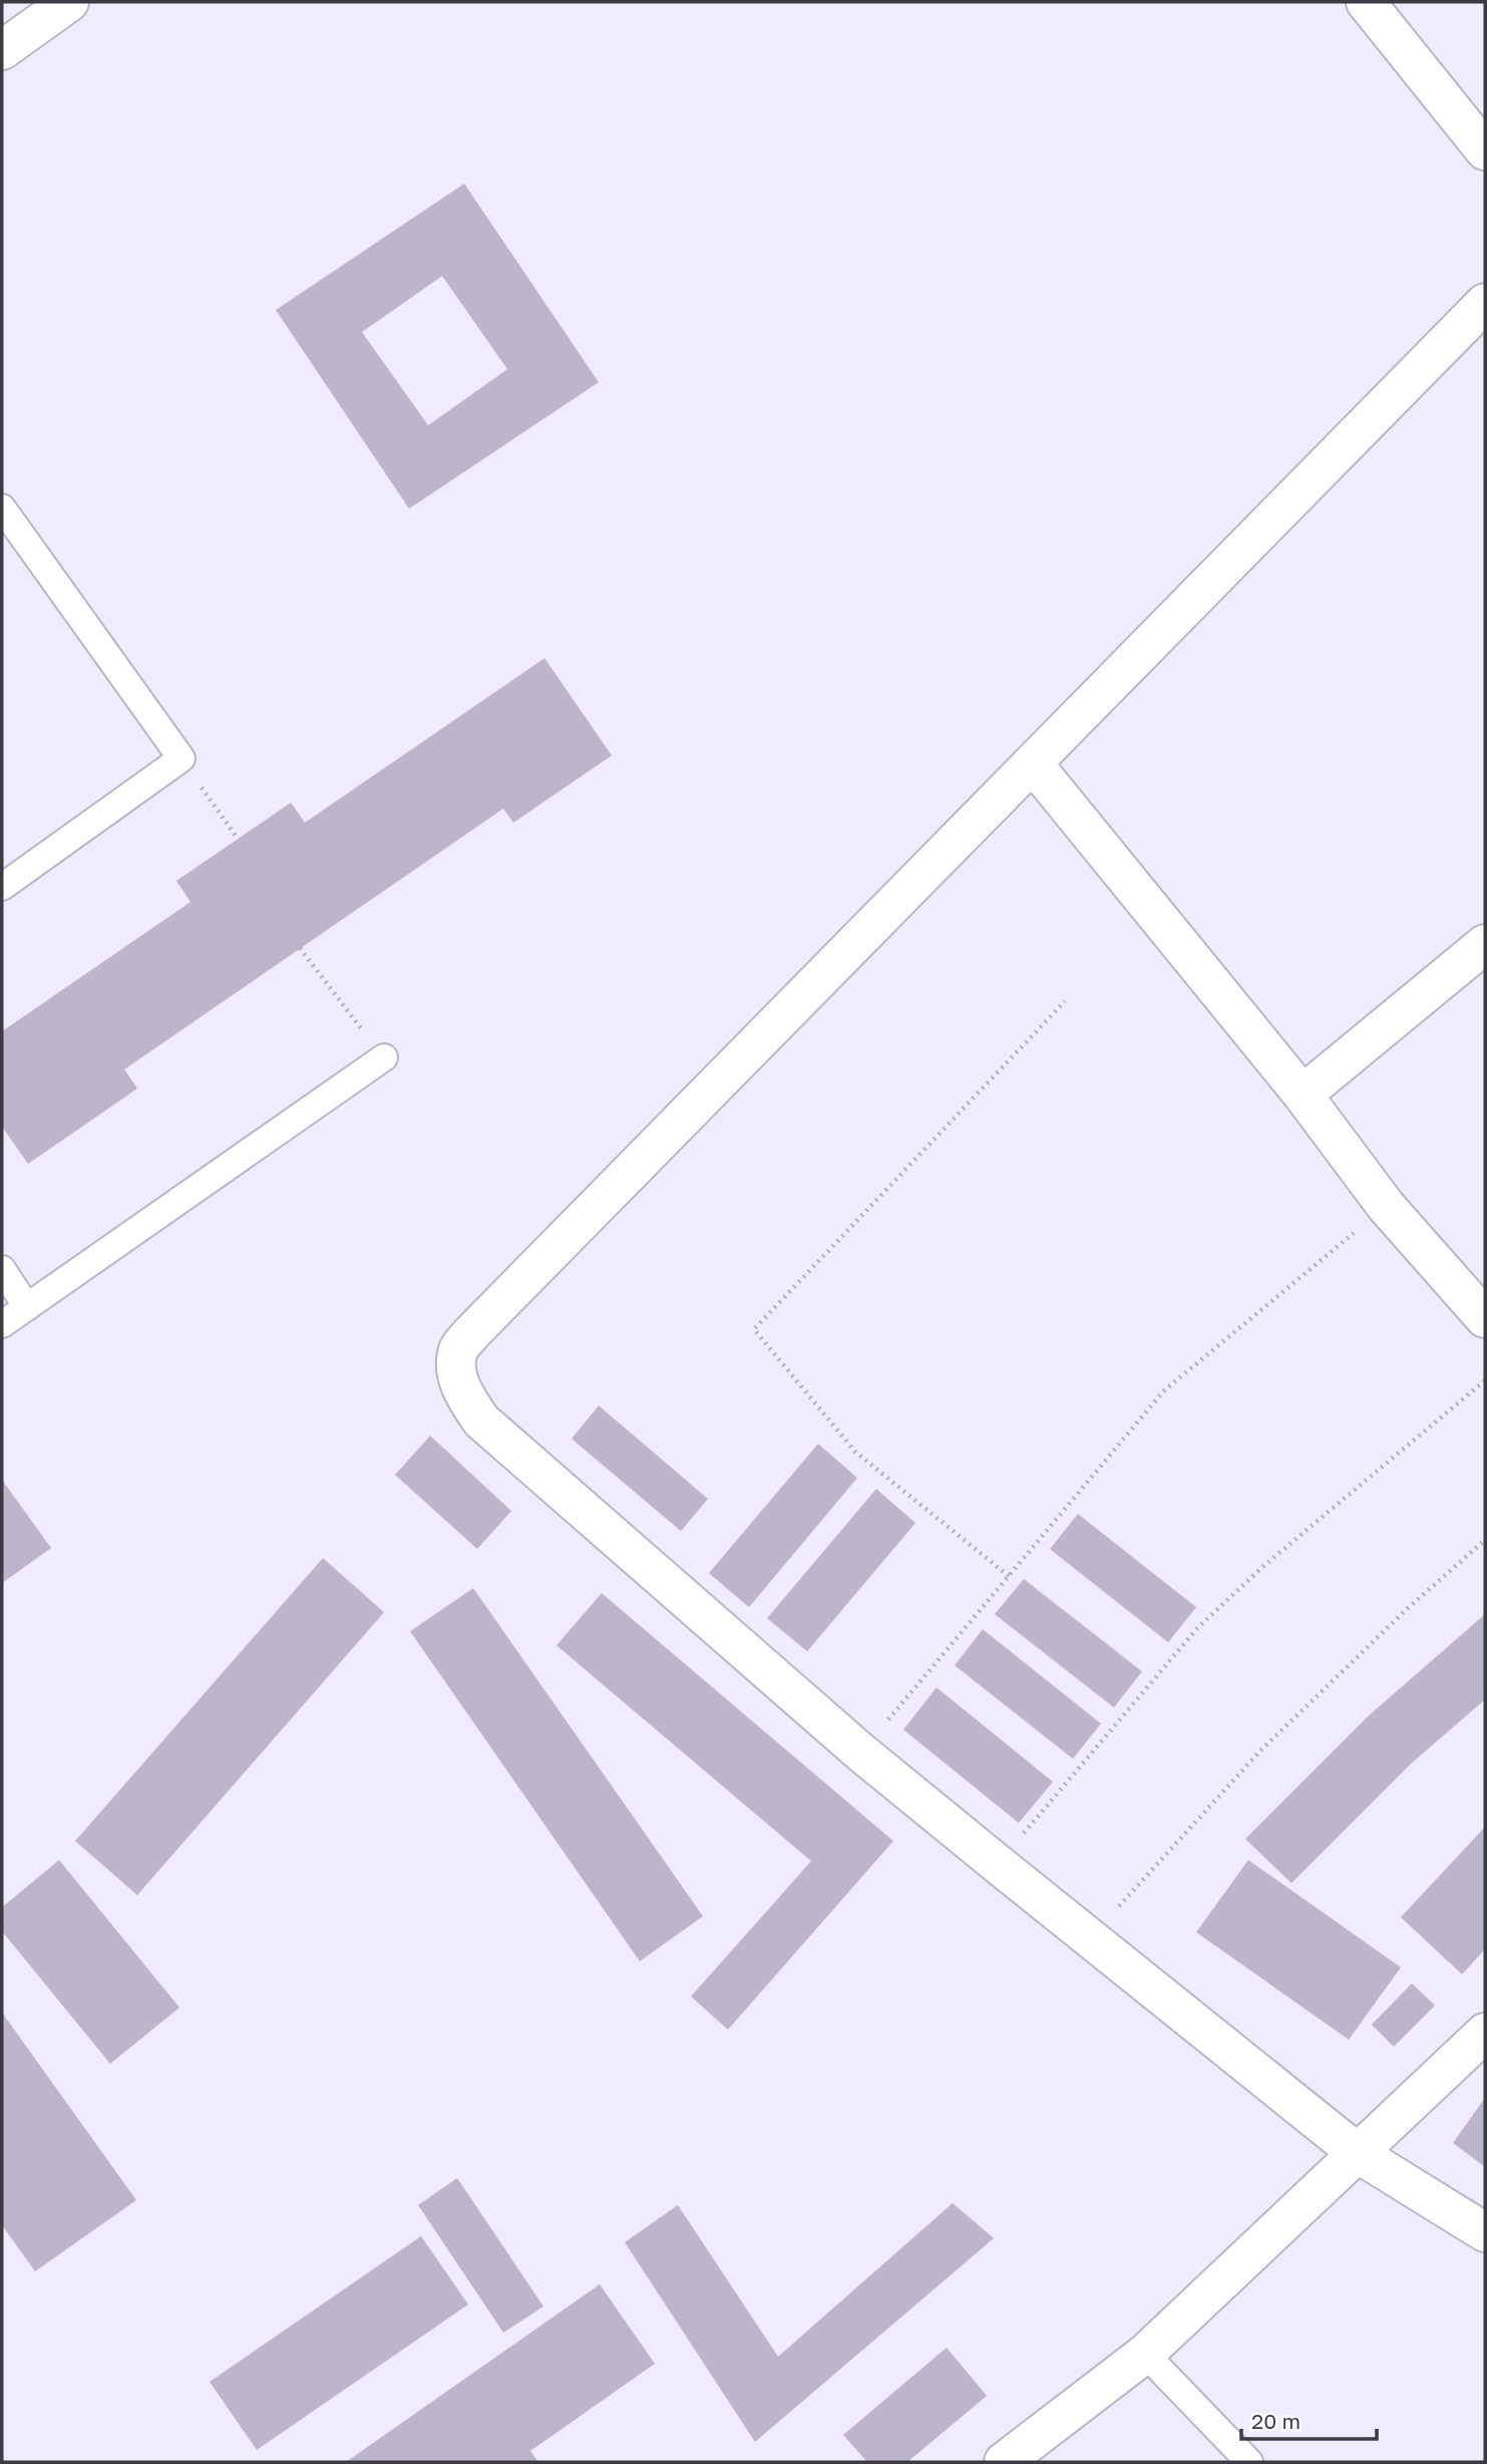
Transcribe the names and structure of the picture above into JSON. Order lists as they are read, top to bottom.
{
  "scale_bar": "20 m"
}
